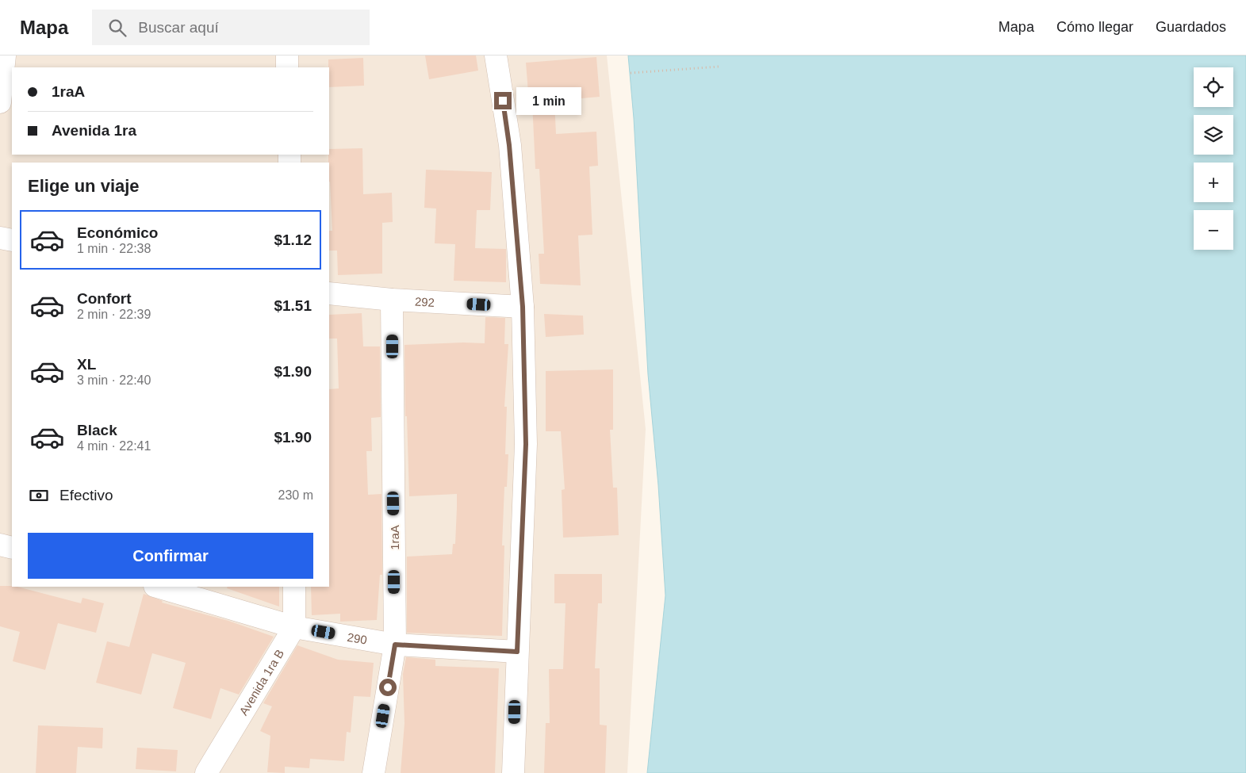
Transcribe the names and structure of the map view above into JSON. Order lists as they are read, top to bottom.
{
  "streets": {
    "street": [
      "292",
      "1raA",
      "290",
      "Avenida 1ra B"
    ]
  },
  "crossings": [
    ["292", "1raA"],
    ["1raA", "290"],
    ["290", "Avenida 1ra B"]
  ],
  "page": {
    "header": "Mapa",
    "search": "Buscar aquí",
    "nav": ["Mapa", "Cómo llegar", "Guardados"],
    "map_buttons": ["+", "−"],
    "banner": ["1raA", "Avenida 1ra"],
    "bubble": "1 min",
    "heading": "Elige un viaje",
    "list": [
      {
        "name": "Económico",
        "note": "1 min · 22:38",
        "value": "$1.12"
      },
      {
        "name": "Confort",
        "note": "2 min · 22:39",
        "value": "$1.51"
      },
      {
        "name": "XL",
        "note": "3 min · 22:40",
        "value": "$1.90"
      },
      {
        "name": "Black",
        "note": "4 min · 22:41",
        "value": "$1.90"
      }
    ],
    "pay": ["Efectivo", "230 m"],
    "buttons": "Confirmar"
  }
}
